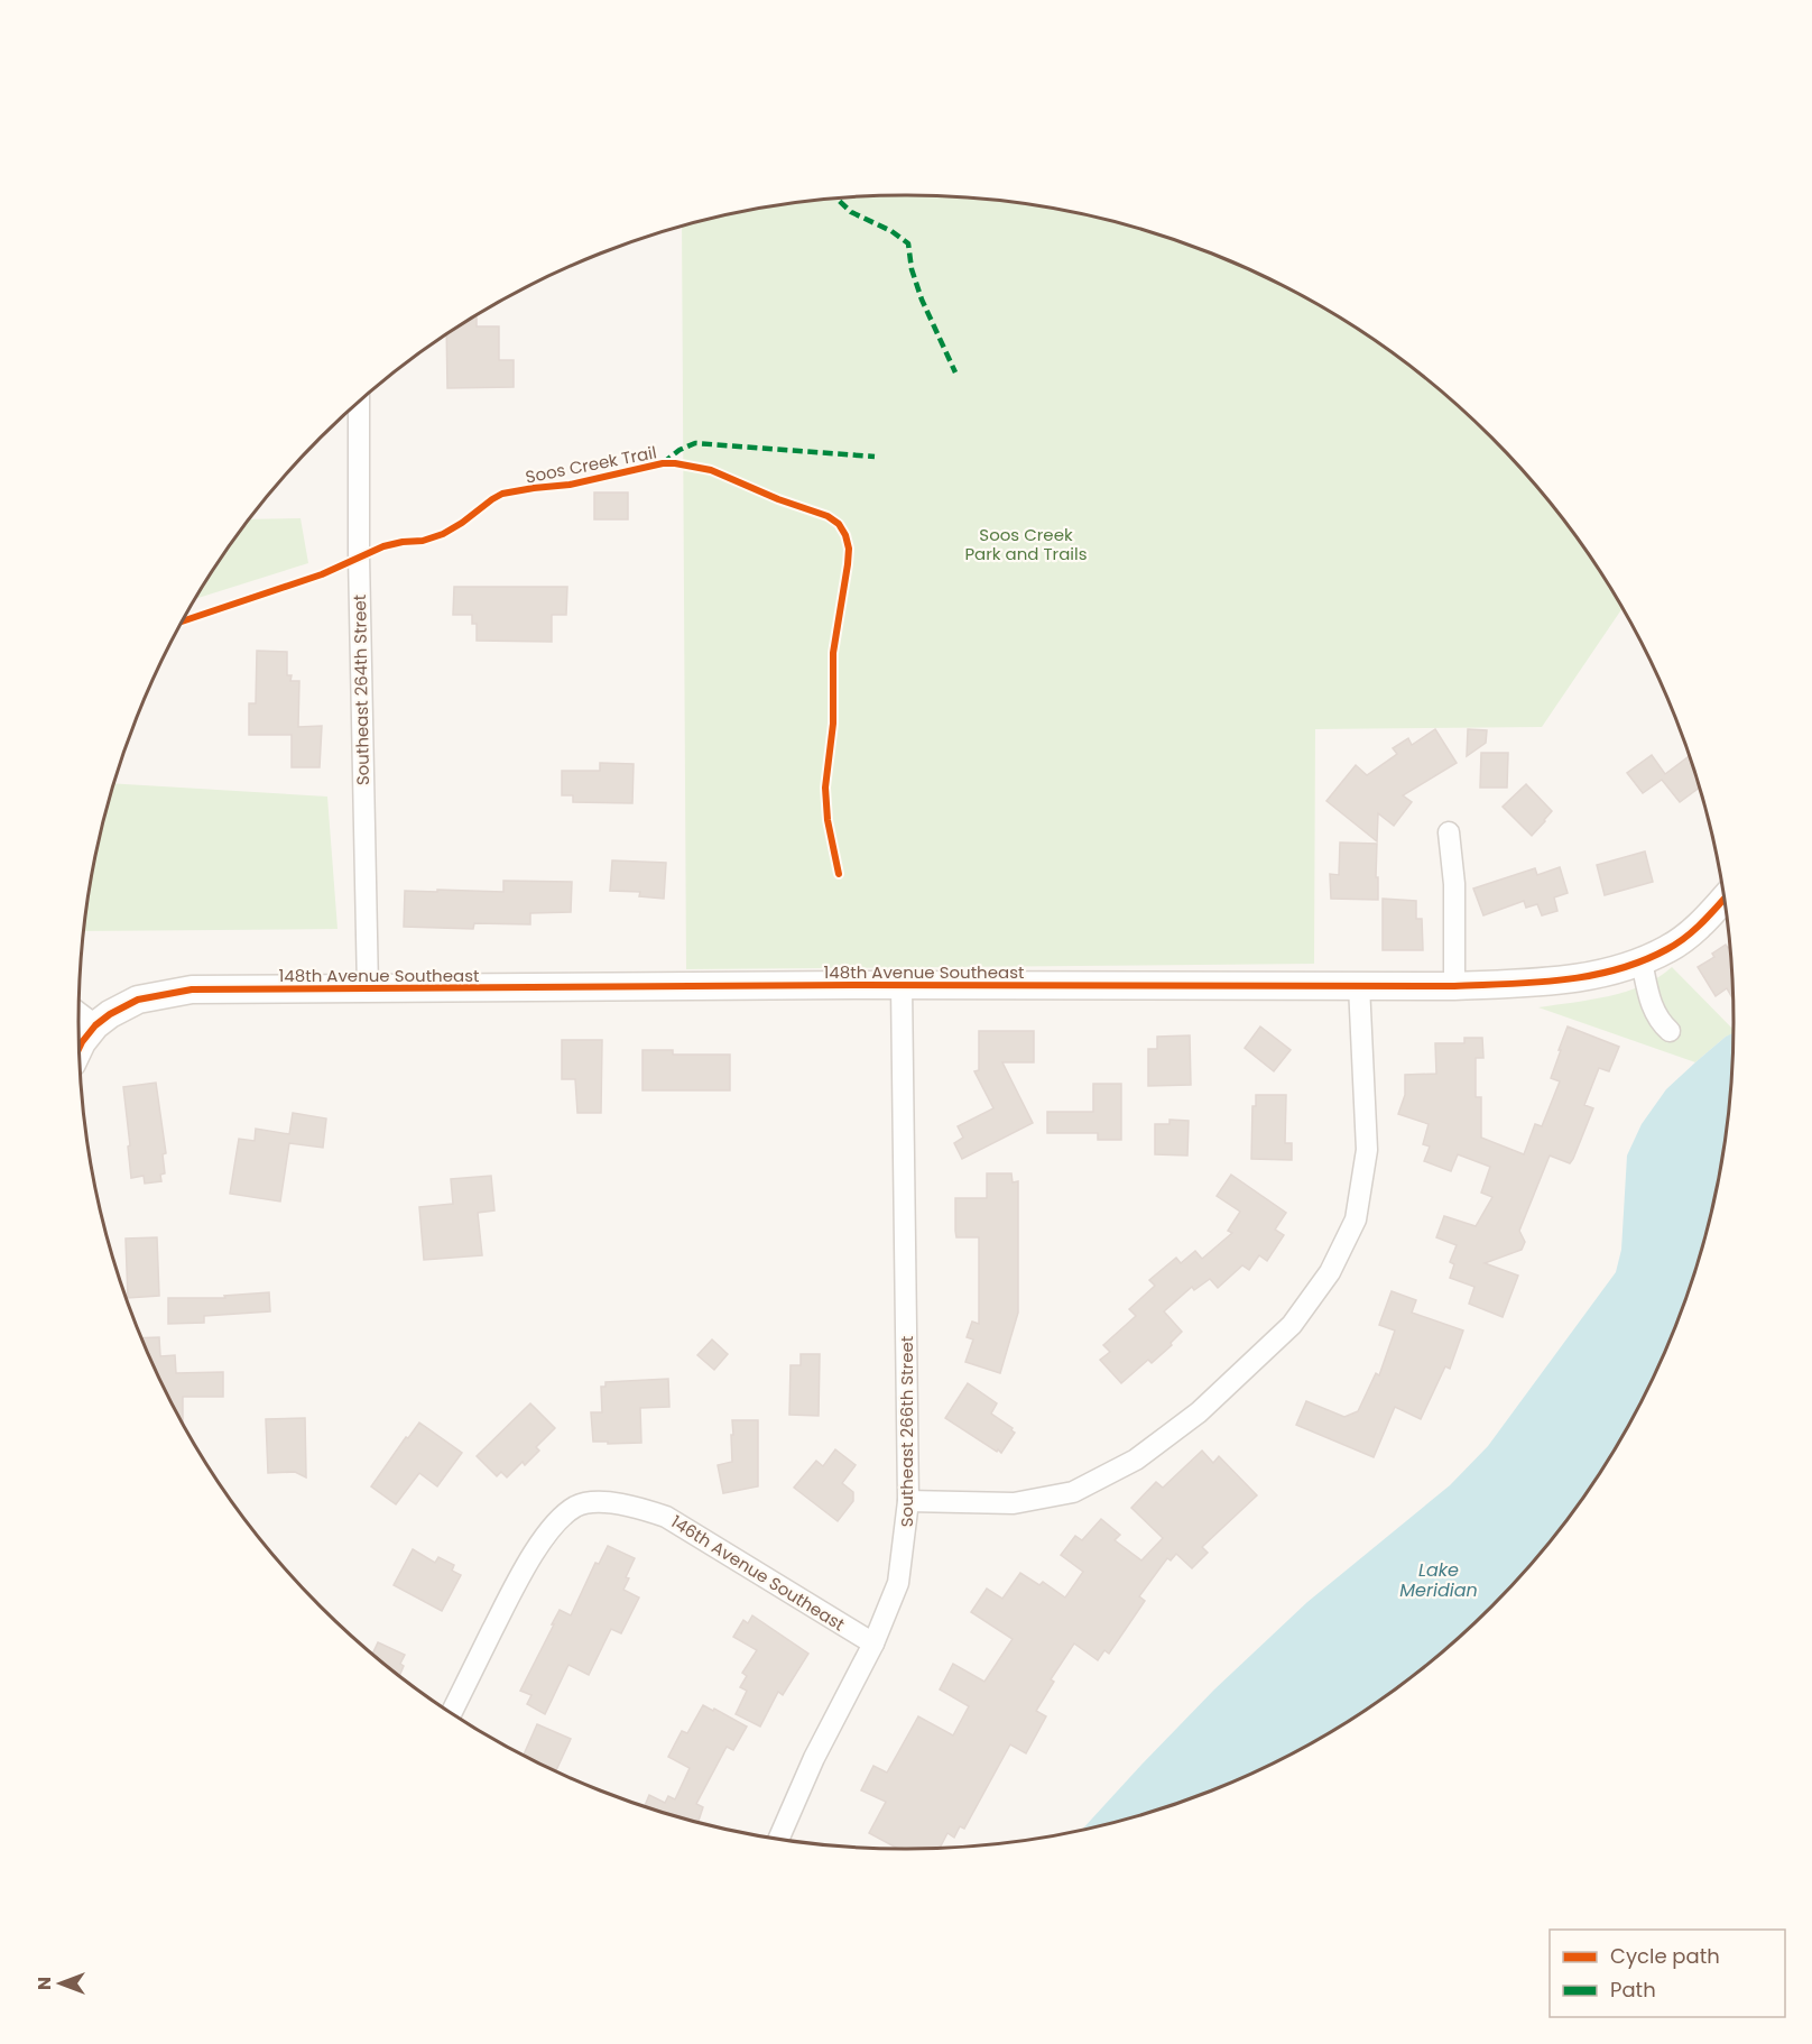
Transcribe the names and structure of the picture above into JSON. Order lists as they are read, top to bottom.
{
  "streets": {
    "street": [
      "Southeast 264th Street",
      "148th Avenue Southeast",
      "Southeast 266th Street",
      "146th Avenue Southeast"
    ],
    "cycle path": ["Soos Creek Trail"]
  },
  "crossings": [
    ["Southeast 264th Street", "148th Avenue Southeast"],
    ["148th Avenue Southeast", "Southeast 266th Street"],
    ["Southeast 266th Street", "146th Avenue Southeast"]
  ],
  "water": ["Lake Meridian"],
  "parks": ["Soos Creek Park and Trails"],
  "legend": ["Cycle path", "Path"],
  "north": "left"
}
